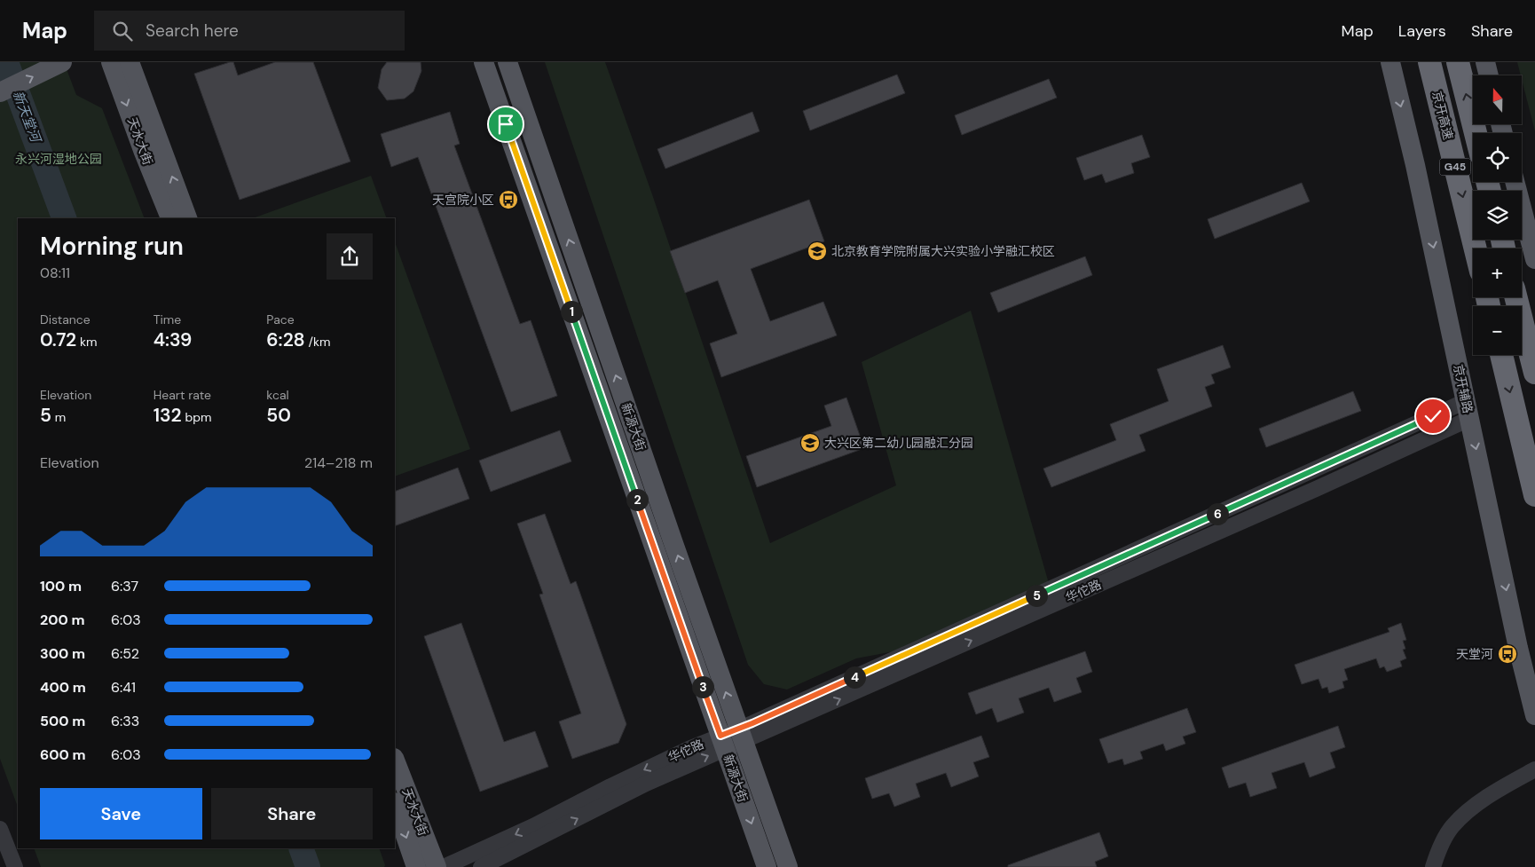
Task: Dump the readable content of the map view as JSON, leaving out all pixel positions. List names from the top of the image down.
{
  "streets": {
    "highway": ["京开高速", "G45"],
    "main road": ["天水大街", "京开辅路", "新源大街"],
    "street": ["华佗路"]
  },
  "crossings": [
    ["京开辅路", "华佗路"],
    ["新源大街", "华佗路"]
  ],
  "one_way": ["京开辅路"],
  "water": ["新天堂河"],
  "parks": ["永兴河湿地公园"],
  "places": {
    "bus stop": ["天宫院小区", "天堂河"],
    "school or university": ["北京教育学院附属大兴实验小学融汇校区", "大兴区第二幼儿园融汇分园"]
  },
  "north": "top",
  "page": {
    "header": "Map",
    "search": "Search here",
    "nav": ["Map", "Layers", "Share"],
    "map_buttons": ["+", "−"],
    "heading": ["Morning run", "08:11"],
    "stats": [
      ["Distance", "0.72 km"],
      ["Time", "4:39"],
      ["Pace", "6:28 /km"],
      ["Elevation", "5 m"],
      ["Heart rate", "132 bpm"],
      ["kcal", "50"]
    ],
    "pins": [
      "1",
      "2",
      "6",
      "5",
      "4",
      "3"
    ],
    "chart": ["Elevation", "214–218 m"],
    "list": [
      {
        "name": "100 m",
        "note": "6:37"
      },
      {
        "name": "200 m",
        "note": "6:03"
      },
      {
        "name": "300 m",
        "note": "6:52"
      },
      {
        "name": "400 m",
        "note": "6:41"
      },
      {
        "name": "500 m",
        "note": "6:33"
      },
      {
        "name": "600 m",
        "note": "6:03"
      }
    ],
    "buttons": ["Save", "Share"]
  }
}
